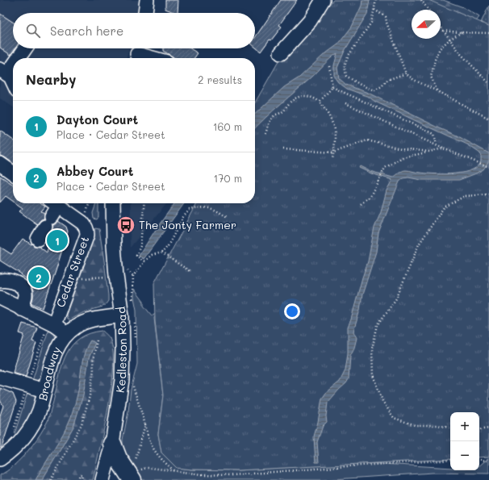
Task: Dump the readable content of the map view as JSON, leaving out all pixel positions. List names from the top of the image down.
{
  "streets": {
    "street": ["Cedar Street", "Kedleston Road", "Broadway"]
  },
  "crossings": [
    ["Kedleston Road", "Broadway"]
  ],
  "places": {
    "bus stop": ["The Jonty Farmer"]
  },
  "north": "left",
  "page": {
    "search": "Search here",
    "heading": ["Nearby", "2 results"],
    "list": [
      {
        "mark": "1",
        "name": "Dayton Court",
        "note": "Place · Cedar Street",
        "value": "160 m"
      },
      {
        "mark": "2",
        "name": "Abbey Court",
        "note": "Place · Cedar Street",
        "value": "170 m"
      }
    ],
    "pins": ["1", "2"],
    "map_buttons": ["+", "−"]
  }
}
